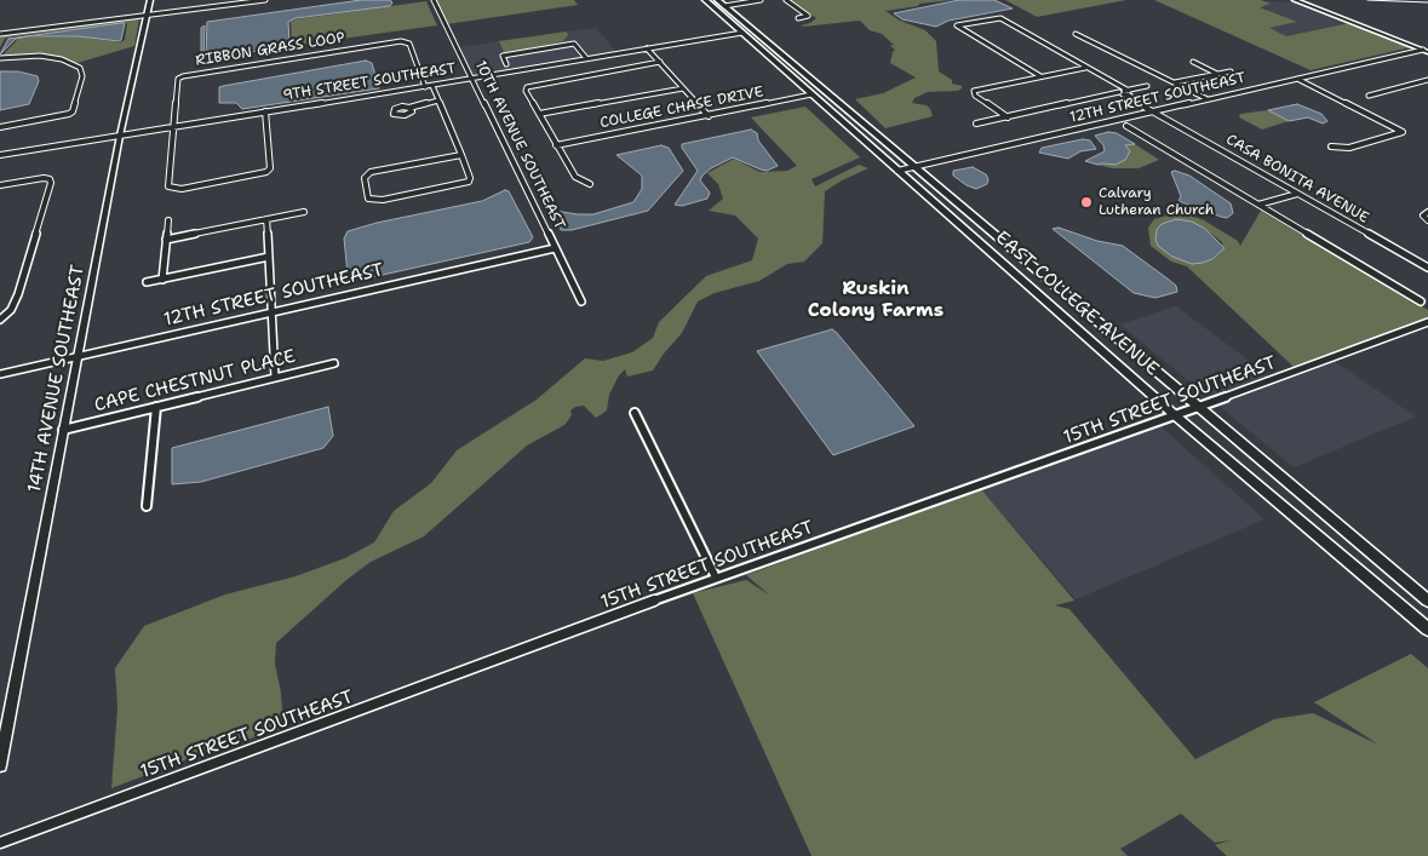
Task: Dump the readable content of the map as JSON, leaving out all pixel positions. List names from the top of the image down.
{
  "streets": {
    "main road": ["EAST COLLEGE AVENUE"],
    "street": [
      "RIBBON GRASS LOOP",
      "9TH STREET SOUTHEAST",
      "12TH STREET SOUTHEAST",
      "COLLEGE CHASE DRIVE",
      "10TH AVENUE SOUTHEAST",
      "CASA BONITA AVENUE",
      "14TH AVENUE SOUTHEAST",
      "CAPE CHESTNUT PLACE",
      "15TH STREET SOUTHEAST"
    ]
  },
  "crossings": [
    ["RIBBON GRASS LOOP", "9TH STREET SOUTHEAST"],
    ["9TH STREET SOUTHEAST", "10TH AVENUE SOUTHEAST"],
    ["9TH STREET SOUTHEAST", "EAST COLLEGE AVENUE"],
    ["9TH STREET SOUTHEAST", "14TH AVENUE SOUTHEAST"],
    ["12TH STREET SOUTHEAST", "10TH AVENUE SOUTHEAST"],
    ["12TH STREET SOUTHEAST", "CASA BONITA AVENUE"],
    ["12TH STREET SOUTHEAST", "EAST COLLEGE AVENUE"],
    ["12TH STREET SOUTHEAST", "14TH AVENUE SOUTHEAST"],
    ["COLLEGE CHASE DRIVE", "EAST COLLEGE AVENUE"],
    ["EAST COLLEGE AVENUE", "15TH STREET SOUTHEAST"],
    ["14TH AVENUE SOUTHEAST", "CAPE CHESTNUT PLACE"]
  ],
  "districts": ["Ruskin Colony Farms"],
  "places": ["Calvary Lutheran Church"]
}
